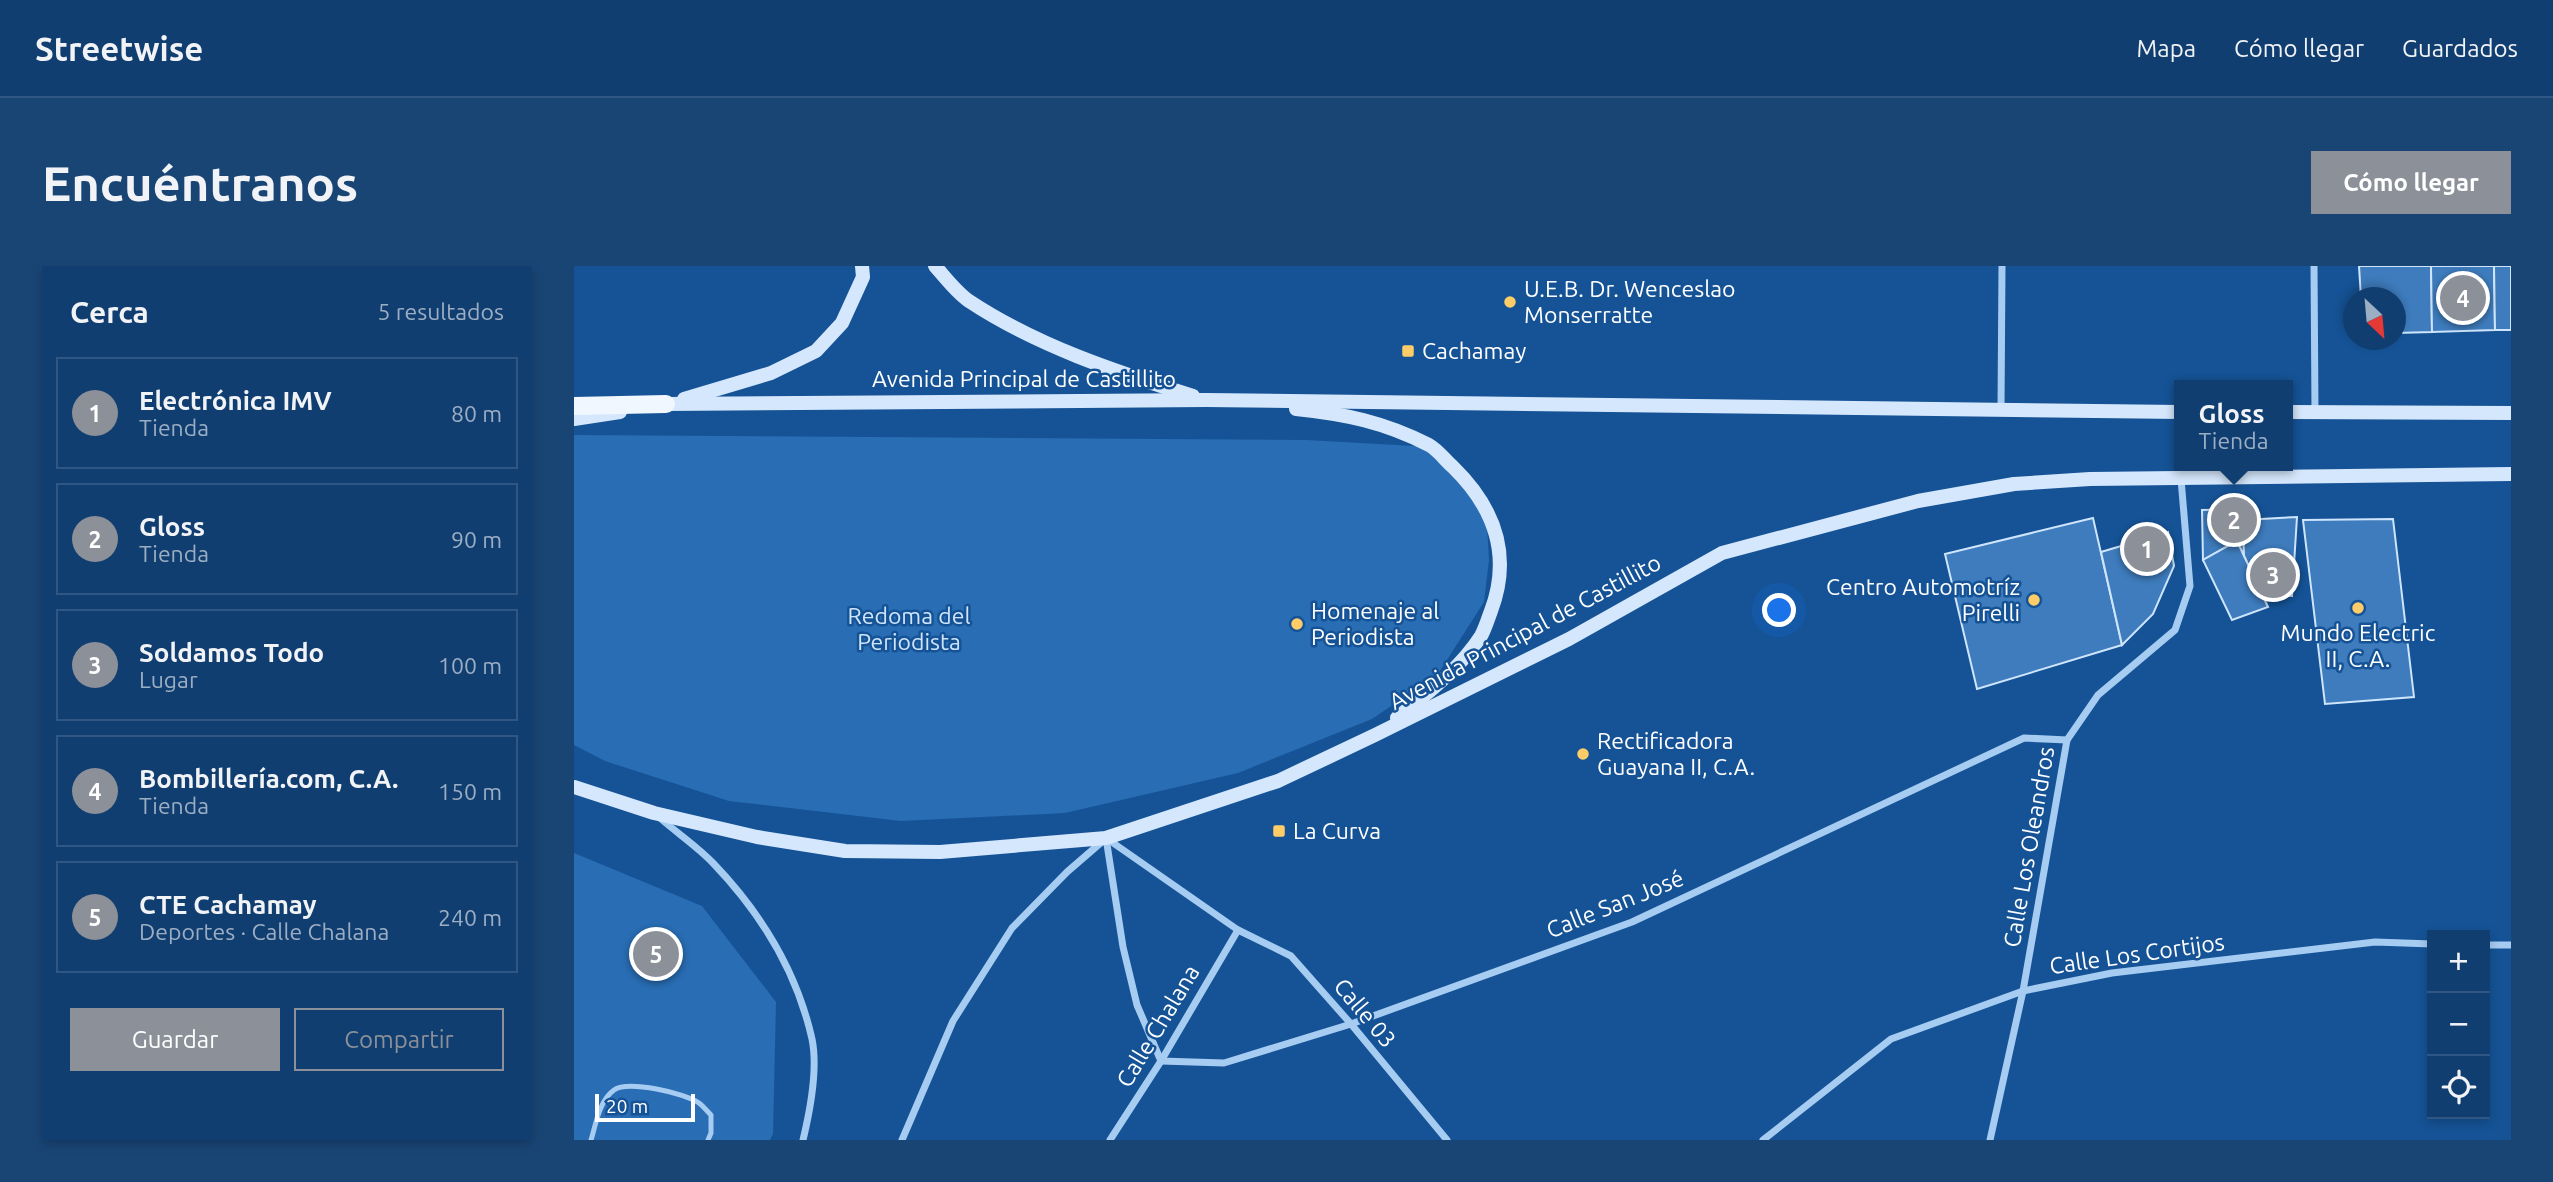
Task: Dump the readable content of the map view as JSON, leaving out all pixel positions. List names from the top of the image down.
{
  "streets": {
    "main road": ["Avenida Principal de Castillito"],
    "street": [
      "Calle Los Oleandros",
      "Calle San José",
      "Calle Los Cortijos",
      "Calle 03",
      "Calle Chalana"
    ]
  },
  "crossings": [
    ["Avenida Principal de Castillito", "Calle Los Oleandros"],
    ["Avenida Principal de Castillito", "Calle 03"],
    ["Calle Los Oleandros", "Calle San José"],
    ["Calle Los Oleandros", "Calle Los Cortijos"],
    ["Calle San José", "Calle 03"],
    ["Calle San José", "Calle Chalana"],
    ["Calle 03", "Calle Chalana"]
  ],
  "parks": ["Redoma del Periodista"],
  "places": {
    "other": [
      "U.E.B. Dr. Wenceslao Monserratte",
      "Centro Automotríz Pirelli",
      "Mundo Electric II, C.A.",
      "Homenaje al Periodista",
      "Rectificadora Guayana II, C.A."
    ],
    "transit": ["Cachamay", "La Curva"]
  },
  "scale_bar": "20 m",
  "north": "bottom right",
  "page": {
    "header": "Streetwise",
    "nav": ["Mapa", "Cómo llegar", "Guardados"],
    "buttons": [
      "Cómo llegar",
      ["Guardar", "Compartir"]
    ],
    "title": "Encuéntranos",
    "heading": ["Cerca", "5 resultados"],
    "pins": [
      "4",
      "2",
      "1",
      "3",
      "5"
    ],
    "list": [
      {
        "mark": "1",
        "name": "Electrónica IMV",
        "note": "Tienda",
        "value": "80 m"
      },
      {
        "mark": "2",
        "name": "Gloss",
        "note": "Tienda",
        "value": "90 m"
      },
      {
        "mark": "3",
        "name": "Soldamos Todo",
        "note": "Lugar",
        "value": "100 m"
      },
      {
        "mark": "4",
        "name": "Bombillería.com, C.A.",
        "note": "Tienda",
        "value": "150 m"
      },
      {
        "mark": "5",
        "name": "CTE Cachamay",
        "note": "Deportes · Calle Chalana",
        "value": "240 m"
      }
    ],
    "popup": ["Gloss", "Tienda"],
    "map_buttons": ["+", "−"],
    "scale": "20 m"
  }
}
